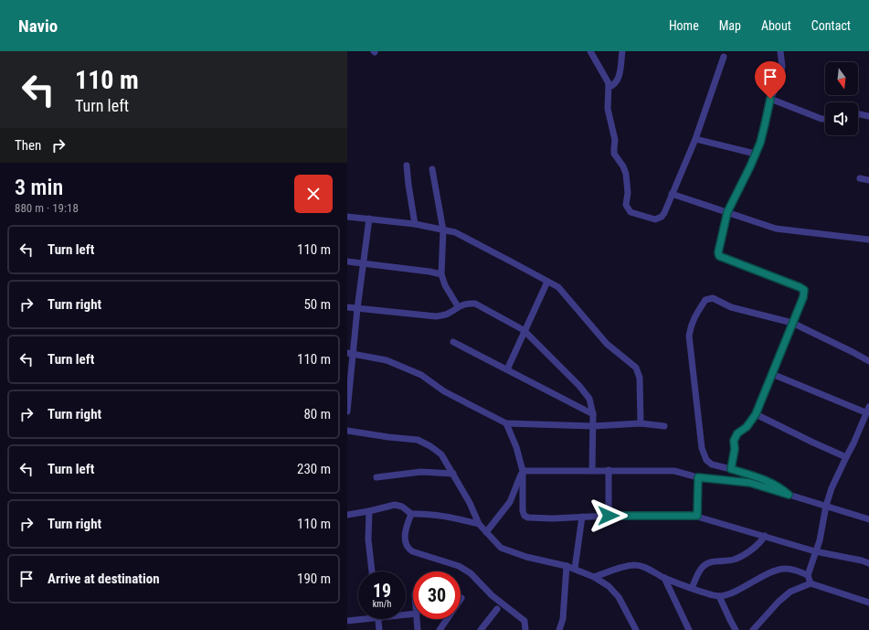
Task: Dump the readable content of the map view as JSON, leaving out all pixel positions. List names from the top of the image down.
{
  "north": "bottom",
  "page": {
    "header": "Navio",
    "nav": [
      "Home",
      "Map",
      "About",
      "Contact"
    ],
    "turn": ["110 m", "Turn left"],
    "then": "Then",
    "heading": ["3 min", "880 m · 19:18"],
    "list": [
      {
        "name": "Turn left",
        "value": "110 m"
      },
      {
        "name": "Turn right",
        "value": "50 m"
      },
      {
        "name": "Turn left",
        "value": "110 m"
      },
      {
        "name": "Turn right",
        "value": "80 m"
      },
      {
        "name": "Turn left",
        "value": "230 m"
      },
      {
        "name": "Turn right",
        "value": "110 m"
      },
      {
        "name": "Arrive at destination",
        "value": "190 m"
      }
    ],
    "speed": "19 km/h",
    "limit": "30"
  }
}
